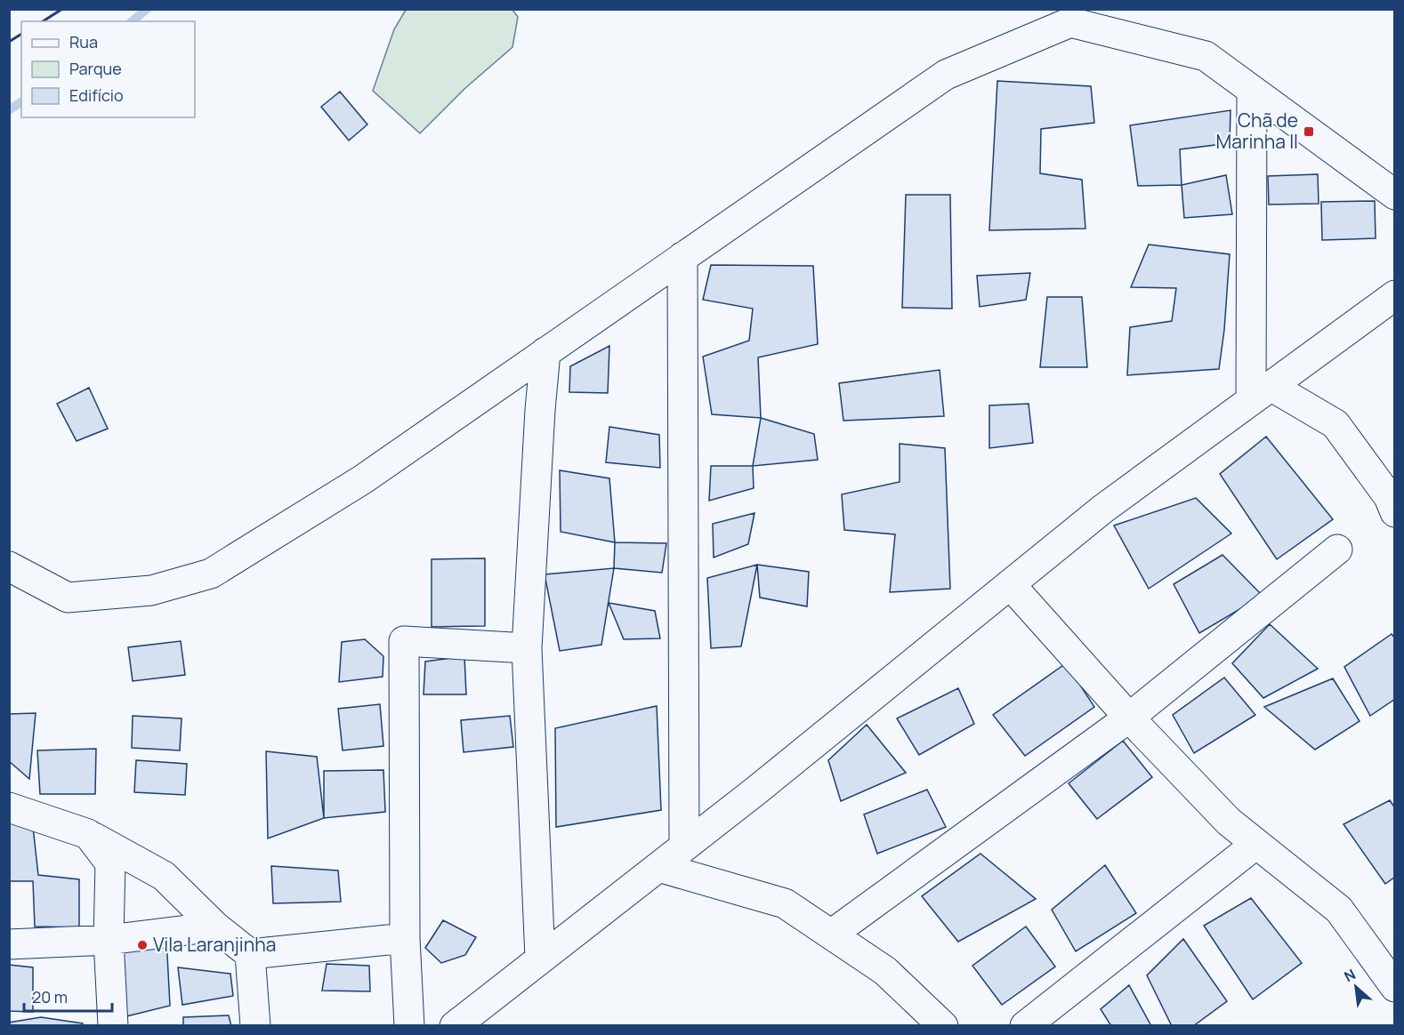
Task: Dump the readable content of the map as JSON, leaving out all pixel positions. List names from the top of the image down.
{
  "places": {
    "transit": ["Chã de Marinha II"],
    "other": ["Vila Laranjinha"]
  },
  "legend": ["Rua", "Parque", "Edifício"],
  "scale_bar": "20 m",
  "north": "top left"
}
